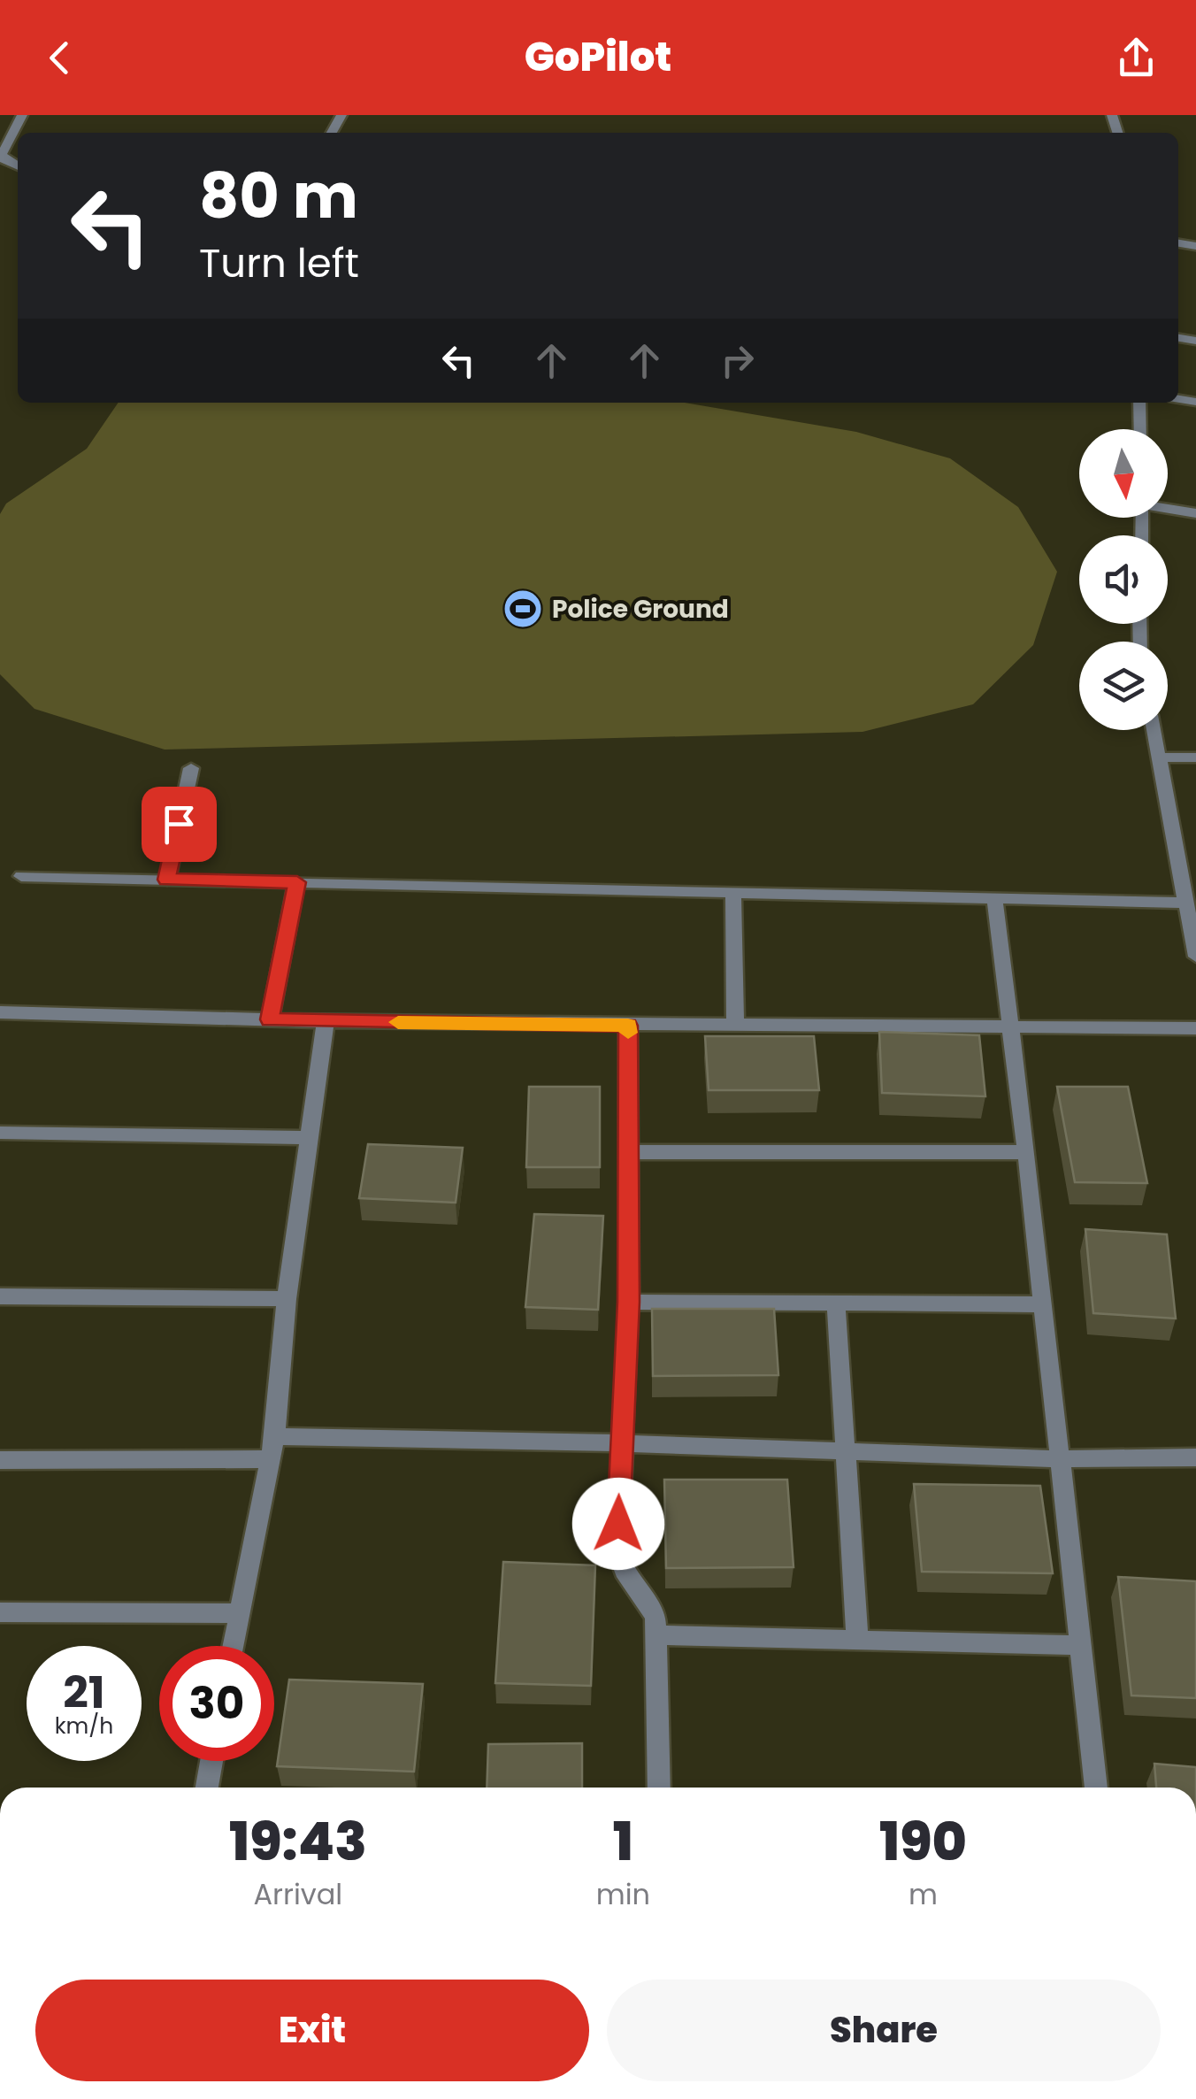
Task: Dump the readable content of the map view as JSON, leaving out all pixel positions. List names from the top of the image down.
{
  "places": {
    "sports": ["Police Ground"]
  },
  "north": "bottom",
  "page": {
    "header": "GoPilot",
    "turn": ["80 m", "Turn left"],
    "speed": "21 km/h",
    "limit": "30",
    "eta": [
      "19:43",
      "Arrival",
      "1",
      "min",
      "190",
      "m"
    ],
    "buttons": ["Exit", "Share"]
  }
}
